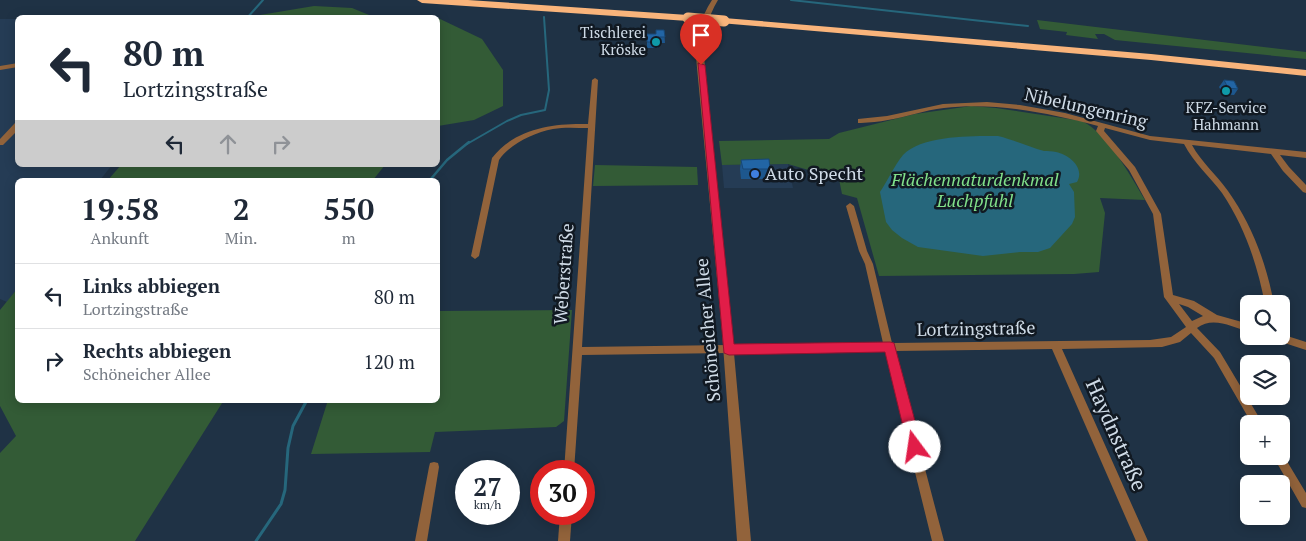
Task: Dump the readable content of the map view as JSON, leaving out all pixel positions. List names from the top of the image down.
{
  "streets": {
    "street": [
      "Nibelungenring",
      "Weberstraße",
      "Lortzingstraße",
      "Schöneicher Allee",
      "Haydnstraße"
    ]
  },
  "crossings": [
    ["Weberstraße", "Lortzingstraße"],
    ["Lortzingstraße", "Schöneicher Allee"],
    ["Lortzingstraße", "Haydnstraße"]
  ],
  "parks": ["Flächennaturdenkmal Luchpfuhl"],
  "places": ["Tischlerei Kröske", "KFZ-Service Hahmann", "Auto Specht"],
  "page": {
    "turn": ["80 m", "Lortzingstraße"],
    "eta": [
      "19:58",
      "Ankunft",
      "2",
      "Min.",
      "550",
      "m"
    ],
    "list": [
      {
        "name": "Links abbiegen",
        "note": "Lortzingstraße",
        "value": "80 m"
      },
      {
        "name": "Rechts abbiegen",
        "note": "Schöneicher Allee",
        "value": "120 m"
      }
    ],
    "map_buttons": ["+", "−"],
    "speed": "27 km/h",
    "limit": "30"
  }
}
